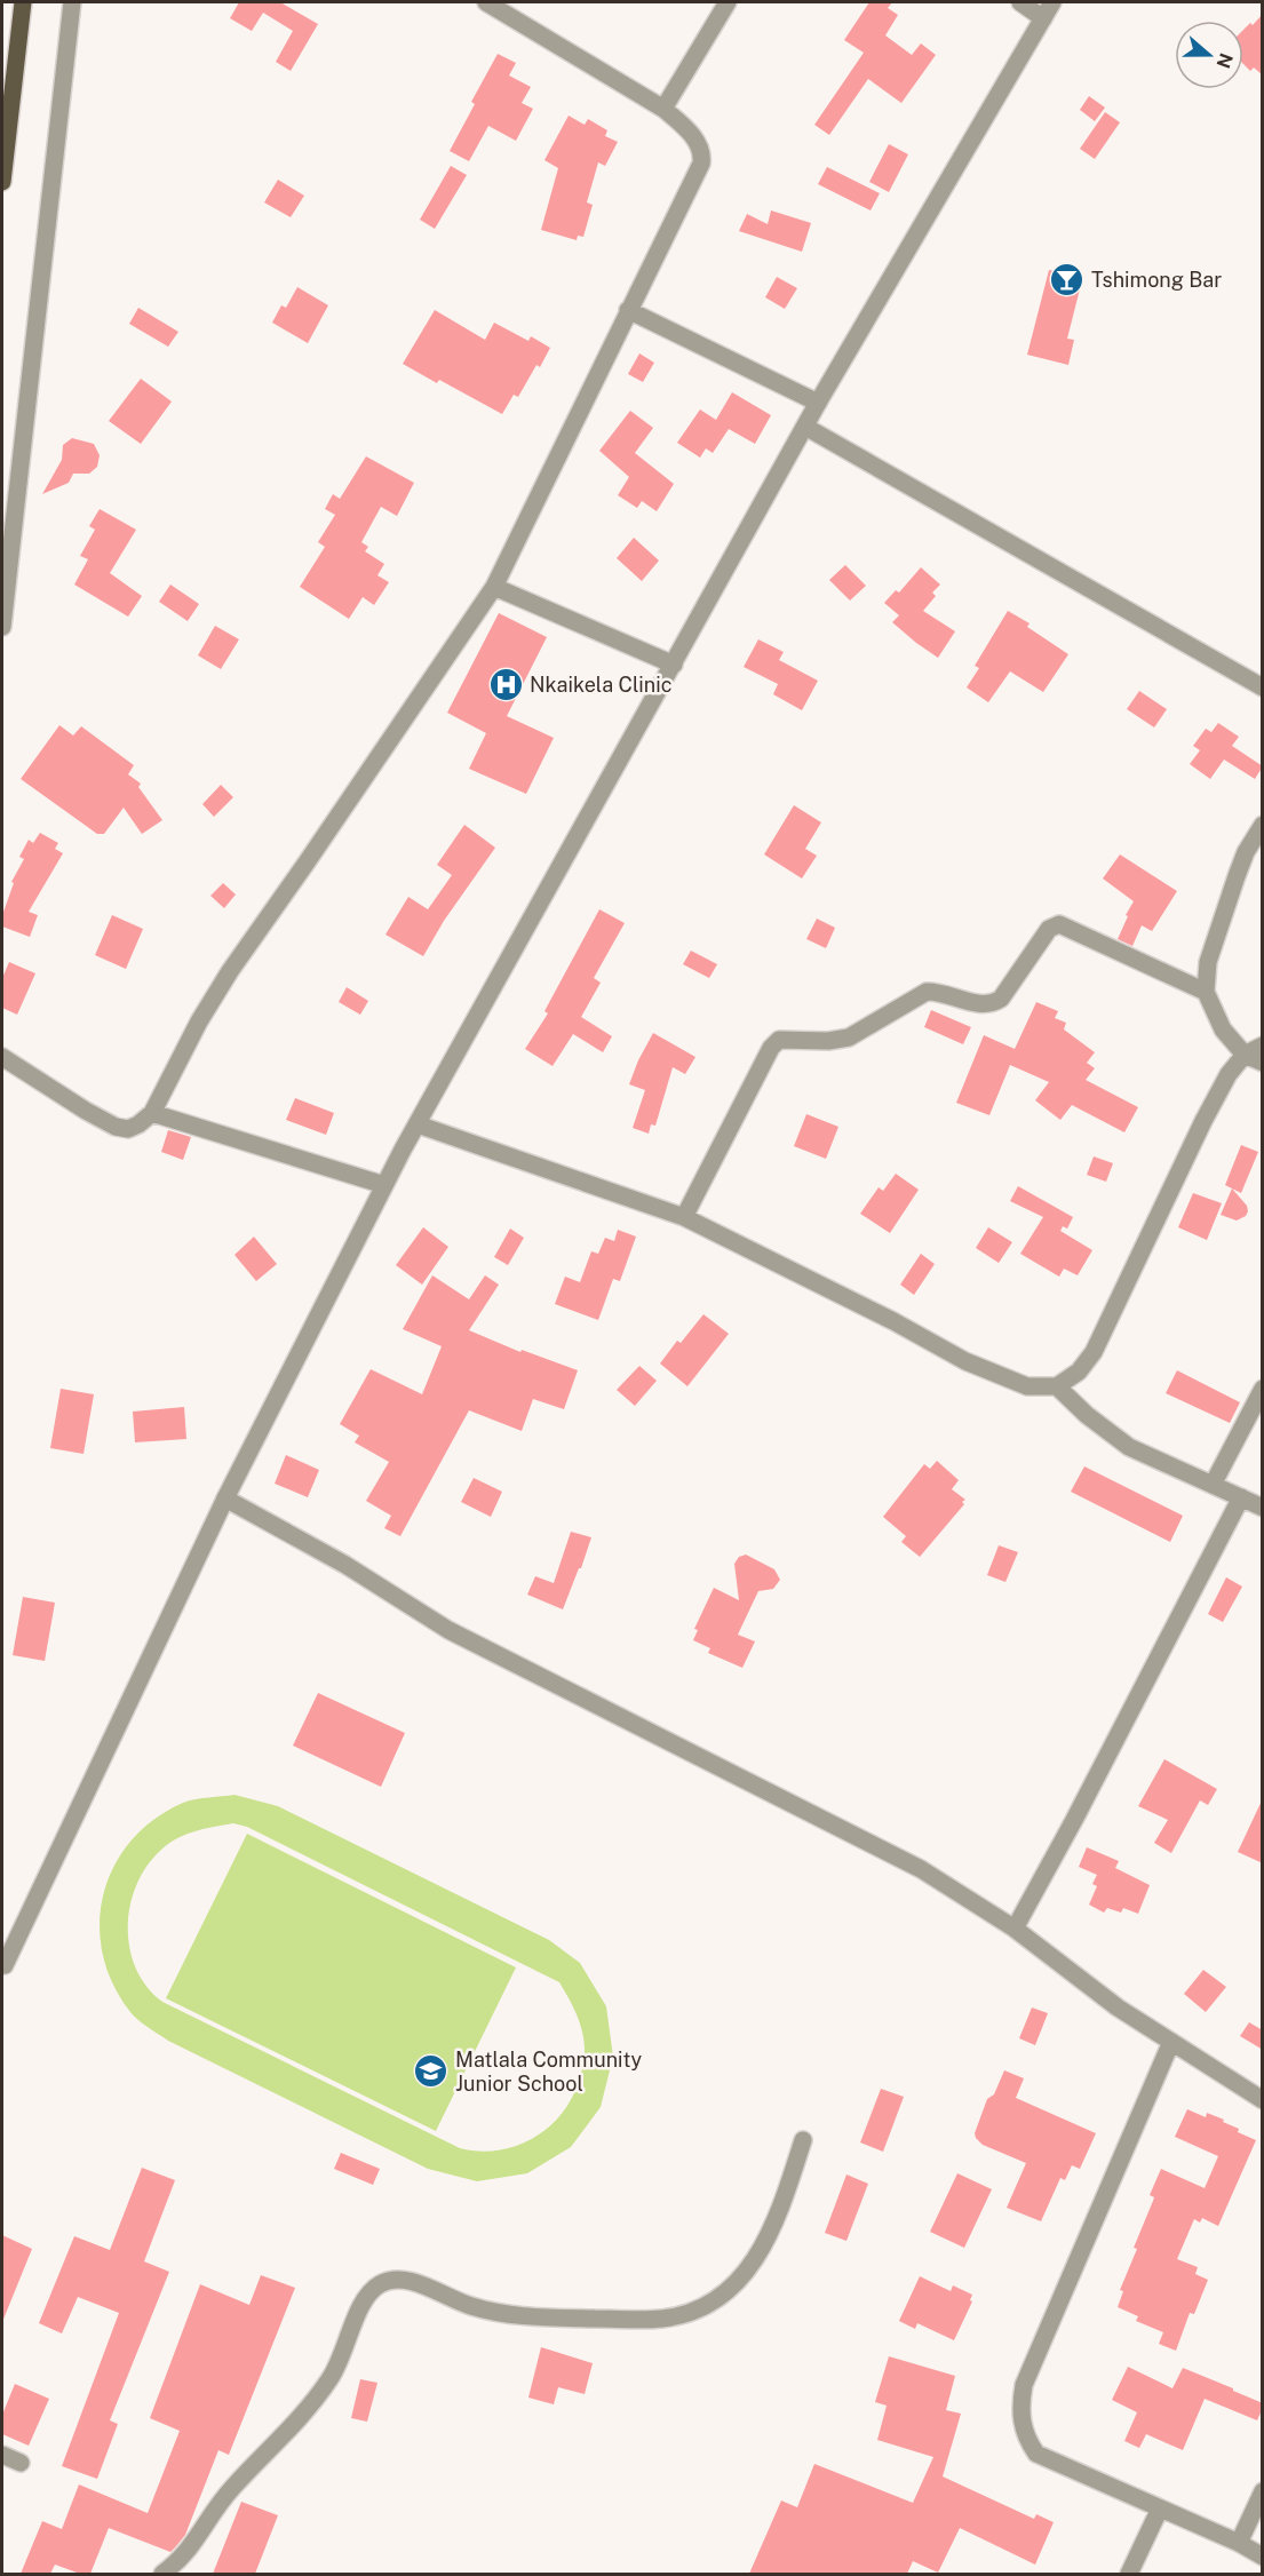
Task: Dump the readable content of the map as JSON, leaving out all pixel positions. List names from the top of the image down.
{
  "places": {
    "bar": ["Tshimong Bar"],
    "hospital": ["Nkaikela Clinic"],
    "school or university": ["Matlala Community Junior School"]
  },
  "north": "right"
}
